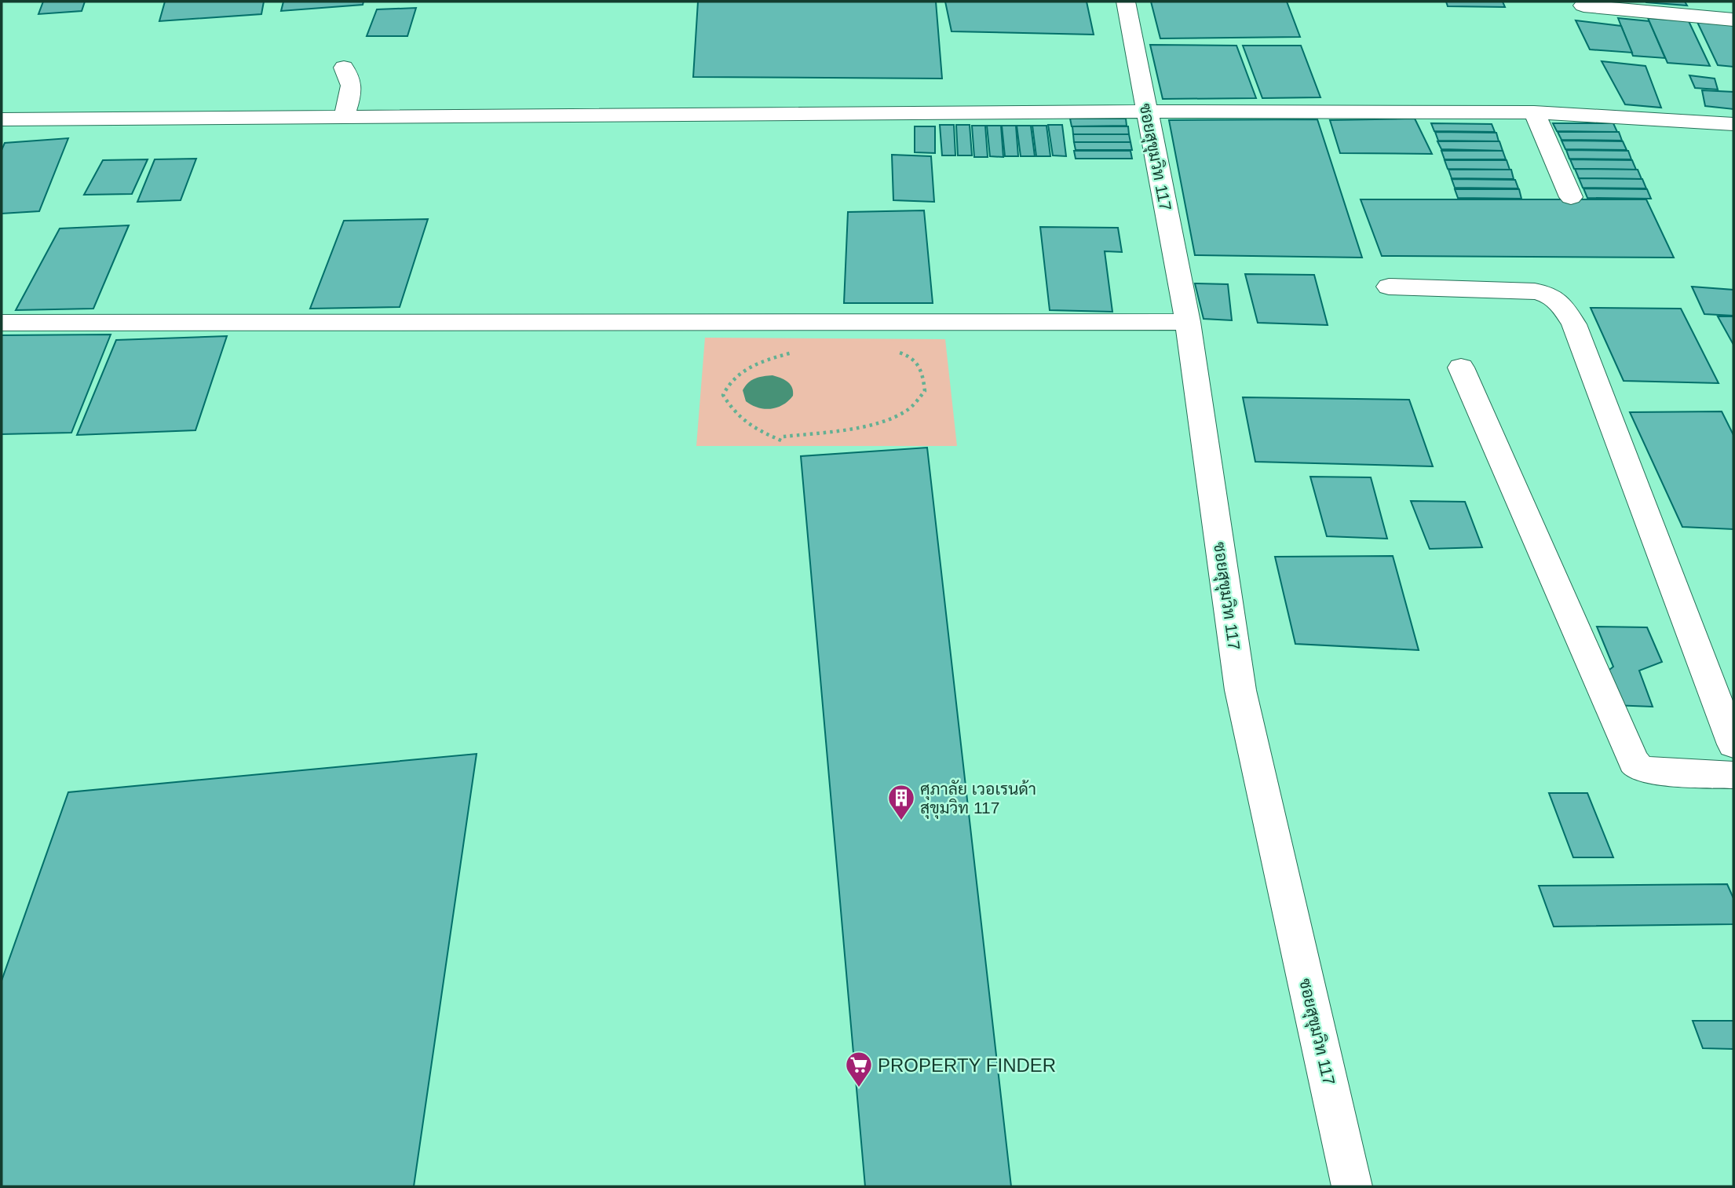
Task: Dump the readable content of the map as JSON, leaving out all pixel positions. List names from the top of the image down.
{
  "streets": {
    "street": ["ซอยสุขุมวิท 117"]
  },
  "places": {
    "building": ["ศุภาลัย เวอเรนด้า สุขุมวิท 117"],
    "supermarket": ["PROPERTY FINDER"]
  }
}
